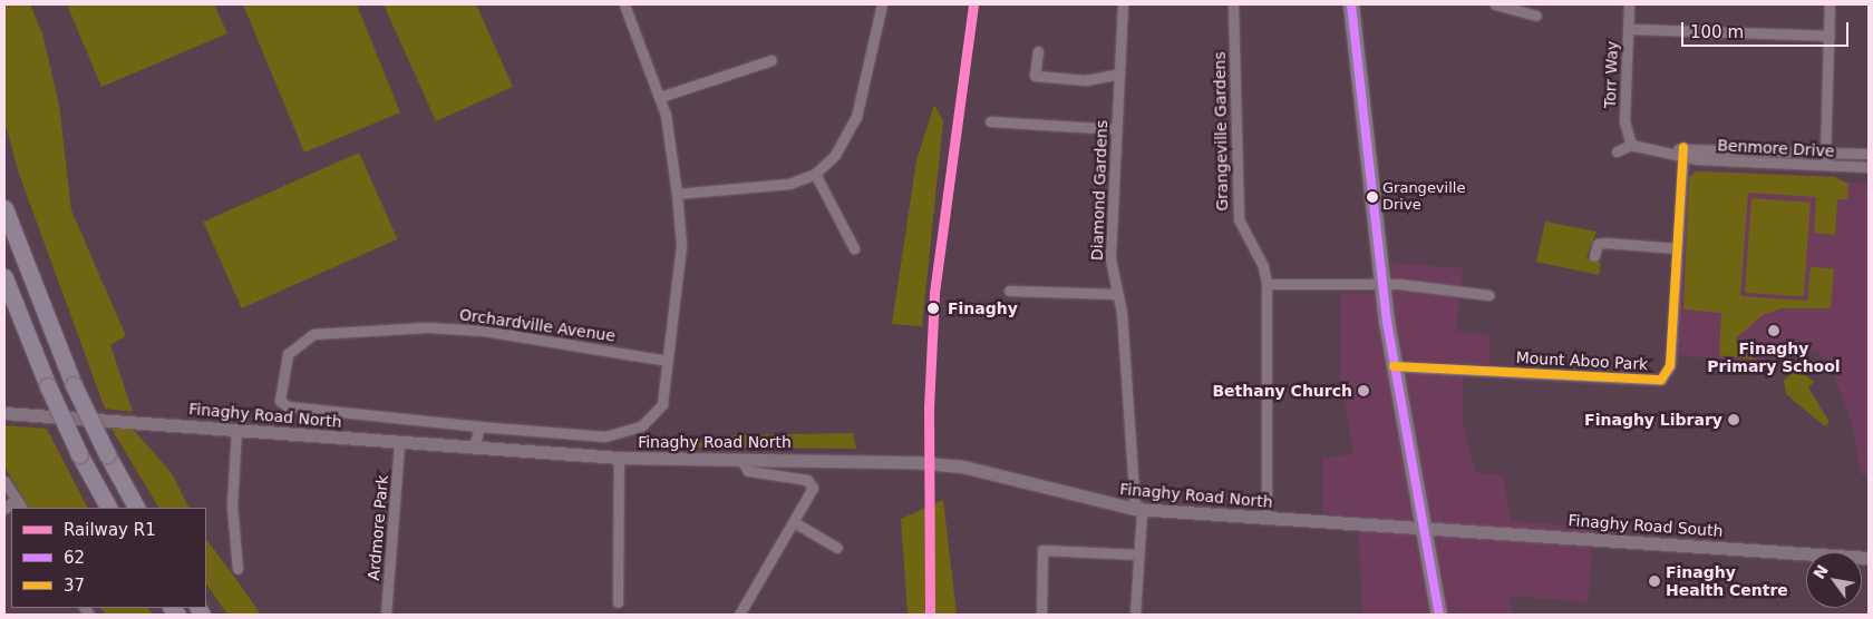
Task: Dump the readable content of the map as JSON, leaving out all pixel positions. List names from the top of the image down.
{
  "streets": {
    "street": [
      "Torr Way",
      "Grangeville Gardens",
      "Benmore Drive",
      "Diamond Gardens",
      "Orchardville Avenue",
      "Mount Aboo Park",
      "Finaghy Road North",
      "Finaghy Road South",
      "Ardmore Park"
    ]
  },
  "crossings": [
    ["Grangeville Gardens", "Finaghy Road North"],
    ["Diamond Gardens", "Finaghy Road North"],
    ["Finaghy Road North", "Finaghy Road South"],
    ["Finaghy Road North", "Ardmore Park"]
  ],
  "places": [
    "Grangeville Drive",
    "Finaghy",
    "Finaghy Primary School",
    "Bethany Church",
    "Finaghy Library",
    "Finaghy Health Centre"
  ],
  "lines": ["rail line R1", "transit line 62", "transit line 37"],
  "legend": ["Railway R1", "62", "37"],
  "scale_bar": "100 m",
  "north": "top left"
}
